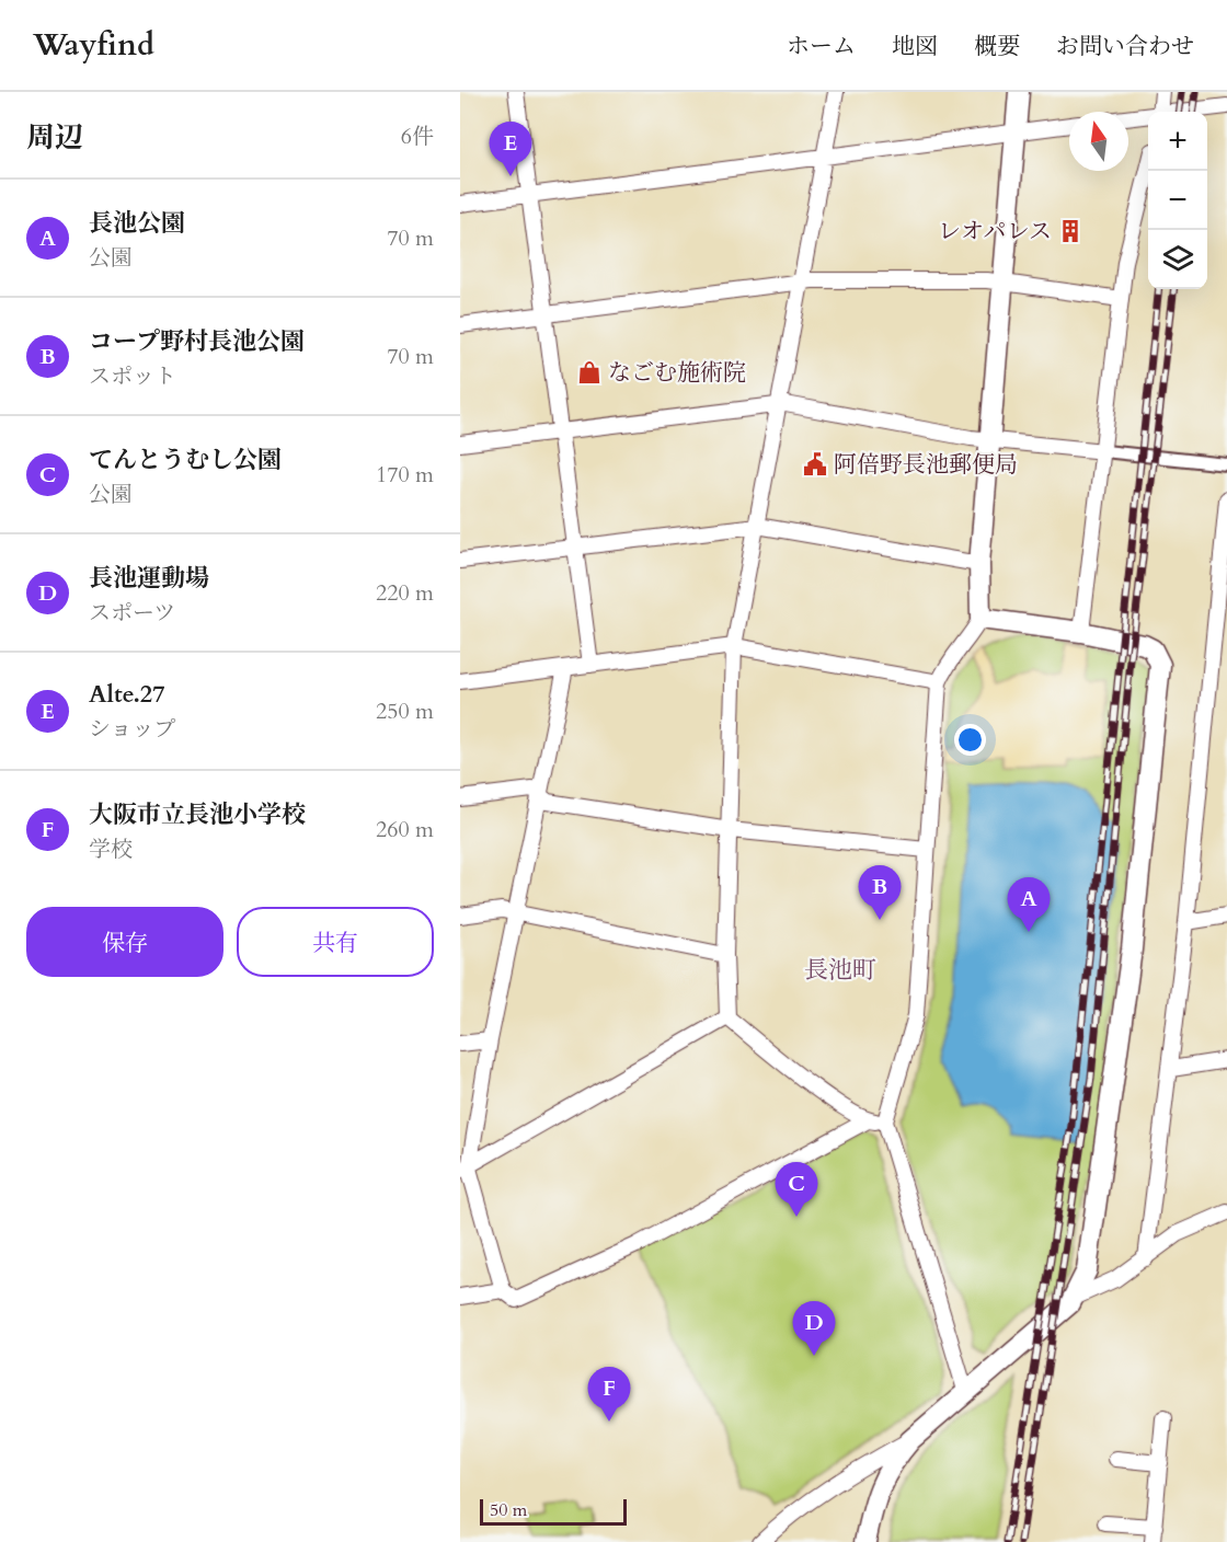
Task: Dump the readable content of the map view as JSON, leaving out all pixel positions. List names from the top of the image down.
{
  "districts": ["長池町"],
  "places": {
    "building": ["レオパレス"],
    "shop": ["なごむ施術院"],
    "public building": ["阿倍野長池郵便局"]
  },
  "scale_bar": "50 m",
  "north": "top",
  "page": {
    "header": "Wayfind",
    "nav": [
      "ホーム",
      "地図",
      "概要",
      "お問い合わせ"
    ],
    "heading": ["周辺", "6件"],
    "map_buttons": ["+", "−"],
    "pins": [
      "E",
      "B",
      "A",
      "C",
      "D",
      "F"
    ],
    "list": [
      {
        "mark": "A",
        "name": "長池公園",
        "note": "公園",
        "value": "70 m"
      },
      {
        "mark": "B",
        "name": "コープ野村長池公園",
        "note": "スポット",
        "value": "70 m"
      },
      {
        "mark": "C",
        "name": "てんとうむし公園",
        "note": "公園",
        "value": "170 m"
      },
      {
        "mark": "D",
        "name": "長池運動場",
        "note": "スポーツ",
        "value": "220 m"
      },
      {
        "mark": "E",
        "name": "Alte.27",
        "note": "ショップ",
        "value": "250 m"
      },
      {
        "mark": "F",
        "name": "大阪市立長池小学校",
        "note": "学校",
        "value": "260 m"
      }
    ],
    "buttons": ["保存", "共有"],
    "scale": "50 m"
  }
}
